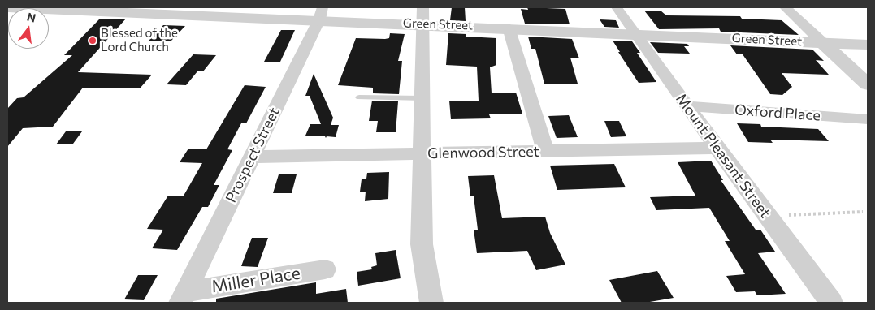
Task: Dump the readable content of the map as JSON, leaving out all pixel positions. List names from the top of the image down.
{
  "streets": {
    "street": [
      "Green Street",
      "Oxford Place",
      "Glenwood Street",
      "Prospect Street",
      "Mount Pleasant Street",
      "Miller Place"
    ]
  },
  "crossings": [
    ["Green Street", "Prospect Street"],
    ["Green Street", "Mount Pleasant Street"],
    ["Oxford Place", "Mount Pleasant Street"],
    ["Glenwood Street", "Prospect Street"],
    ["Glenwood Street", "Mount Pleasant Street"],
    ["Prospect Street", "Miller Place"]
  ],
  "places": ["Blessed of the Lord Church"],
  "north": "top"
}
